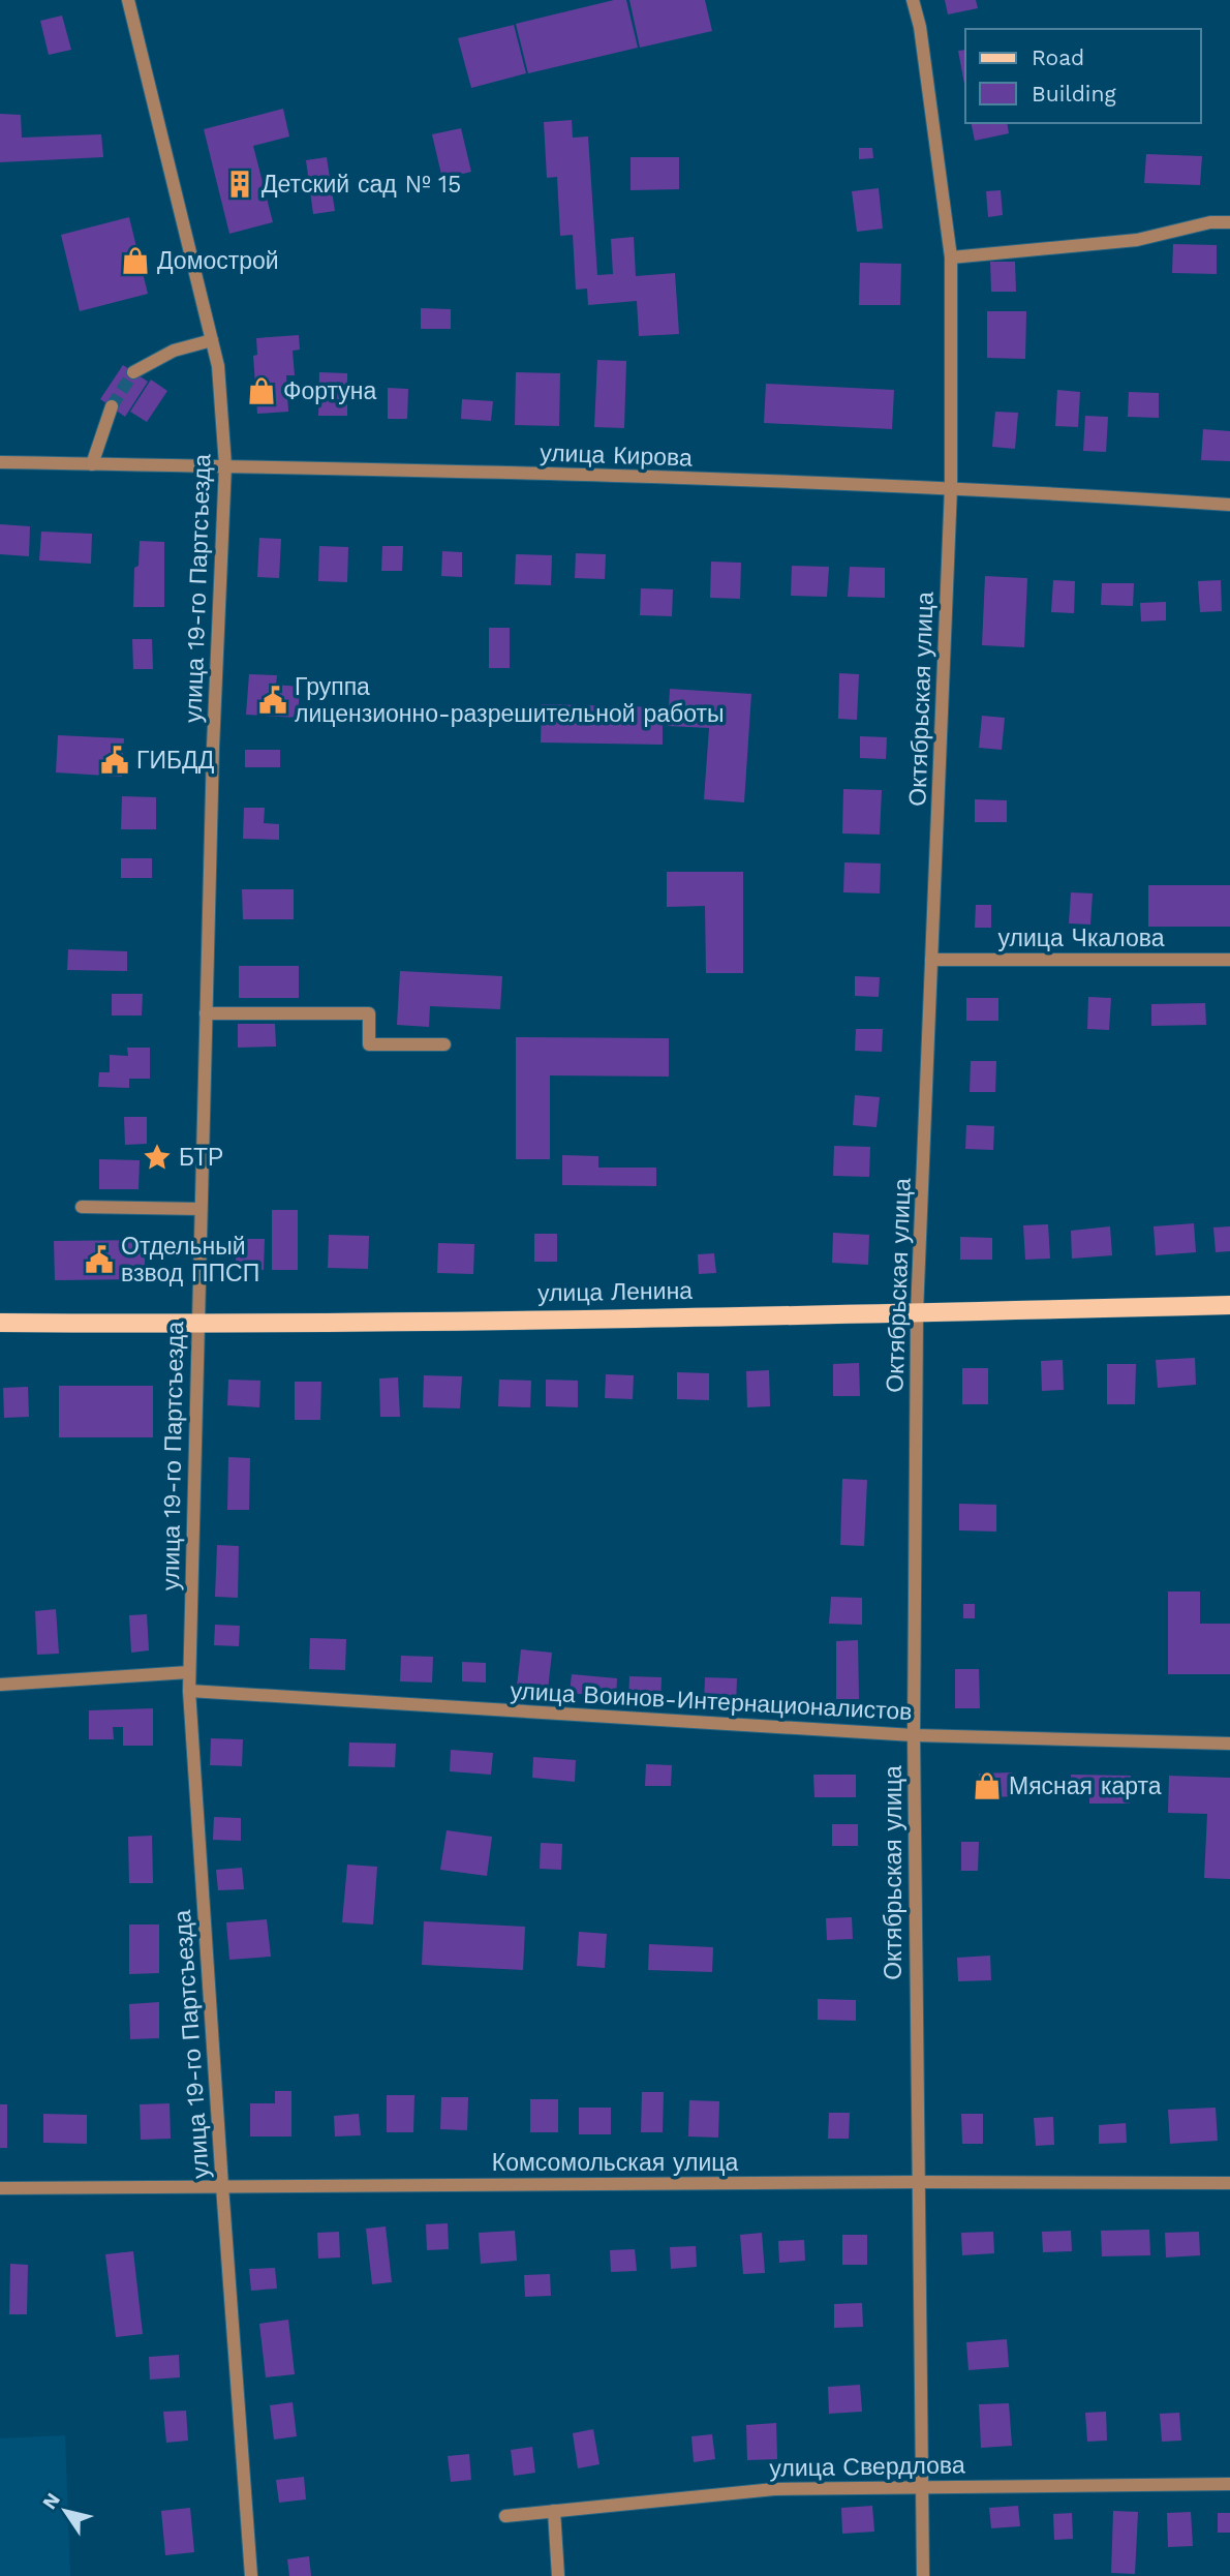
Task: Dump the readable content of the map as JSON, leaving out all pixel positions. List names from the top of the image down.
{
  "streets": {
    "main road": ["улица Ленина"],
    "street": [
      "улица Кирова",
      "улица 19-го Партсъезда",
      "Октябрьская улица",
      "улица Чкалова",
      "улица Воинов-Интернационалистов",
      "Комсомольская улица",
      "улица Свердлова"
    ]
  },
  "crossings": [
    ["улица Кирова", "улица 19-го Партсъезда"],
    ["улица Кирова", "Октябрьская улица"],
    ["улица 19-го Партсъезда", "улица Ленина"],
    ["улица 19-го Партсъезда", "улица Воинов-Интернационалистов"],
    ["улица 19-го Партсъезда", "Комсомольская улица"],
    ["Октябрьская улица", "улица Чкалова"],
    ["Октябрьская улица", "улица Ленина"],
    ["Октябрьская улица", "улица Воинов-Интернационалистов"],
    ["Октябрьская улица", "Комсомольская улица"],
    ["Октябрьская улица", "улица Свердлова"]
  ],
  "places": {
    "building": ["Детский сад № 15"],
    "shop": ["Домострой", "Фортуна", "Мясная карта"],
    "public building": ["Группа лицензионно-разрешительной работы", "ГИБДД", "Отдельный взвод ППСП"],
    "place": ["БТР"]
  },
  "legend": ["Road", "Building"],
  "north": "top left"
}
